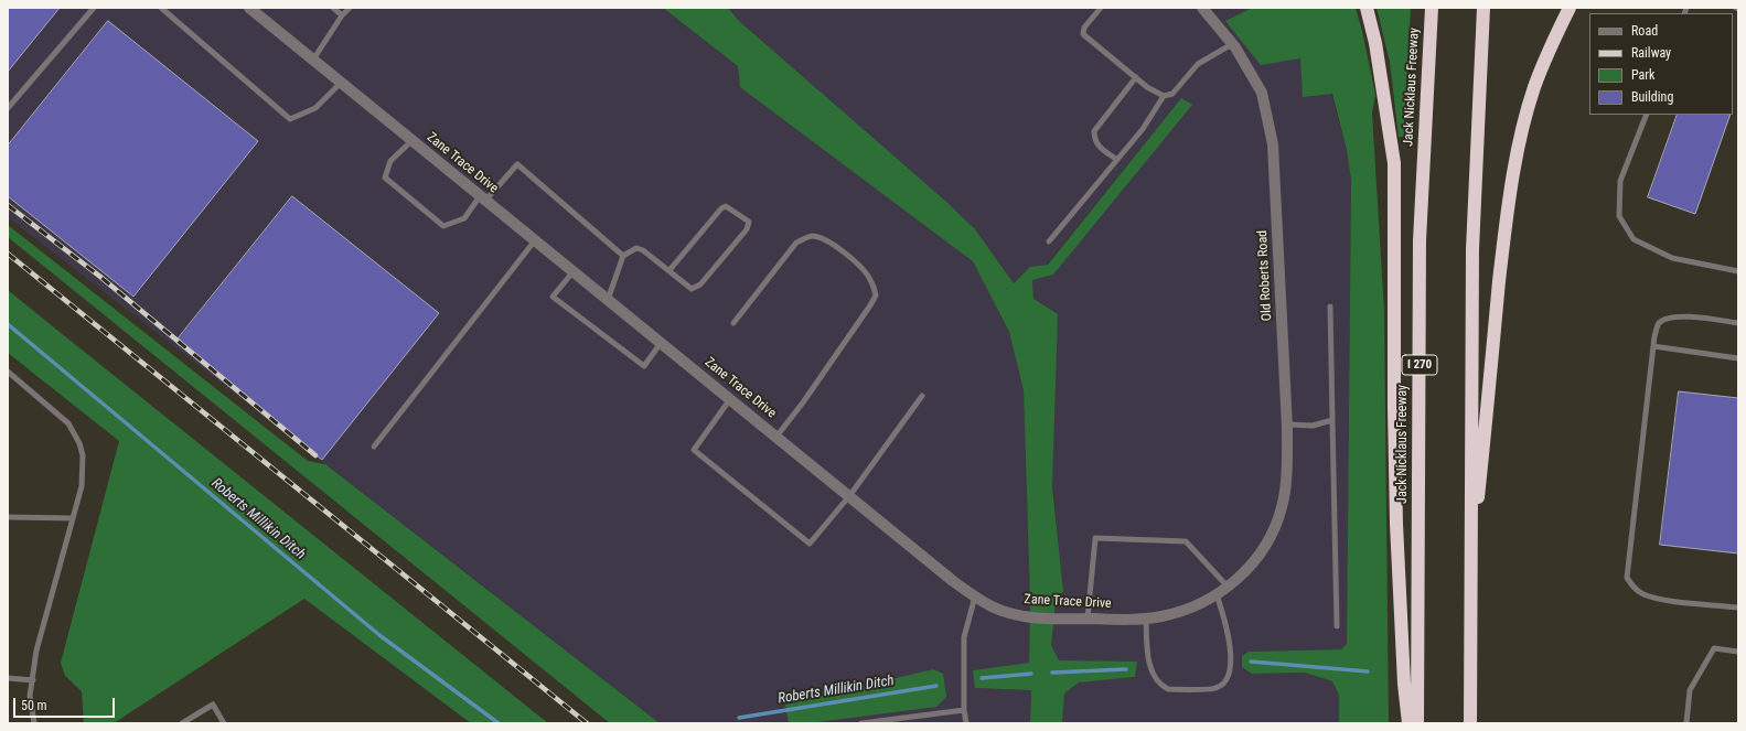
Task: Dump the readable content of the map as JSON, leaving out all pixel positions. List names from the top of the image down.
{
  "streets": {
    "highway": ["Jack Nicklaus Freeway", "I 270"],
    "street": ["Zane Trace Drive", "Old Roberts Road"]
  },
  "crossings": [
    ["Zane Trace Drive", "Old Roberts Road"]
  ],
  "water": ["Roberts Millikin Ditch"],
  "legend": [
    "Road",
    "Railway",
    "Park",
    "Building"
  ],
  "scale_bar": "50 m"
}
